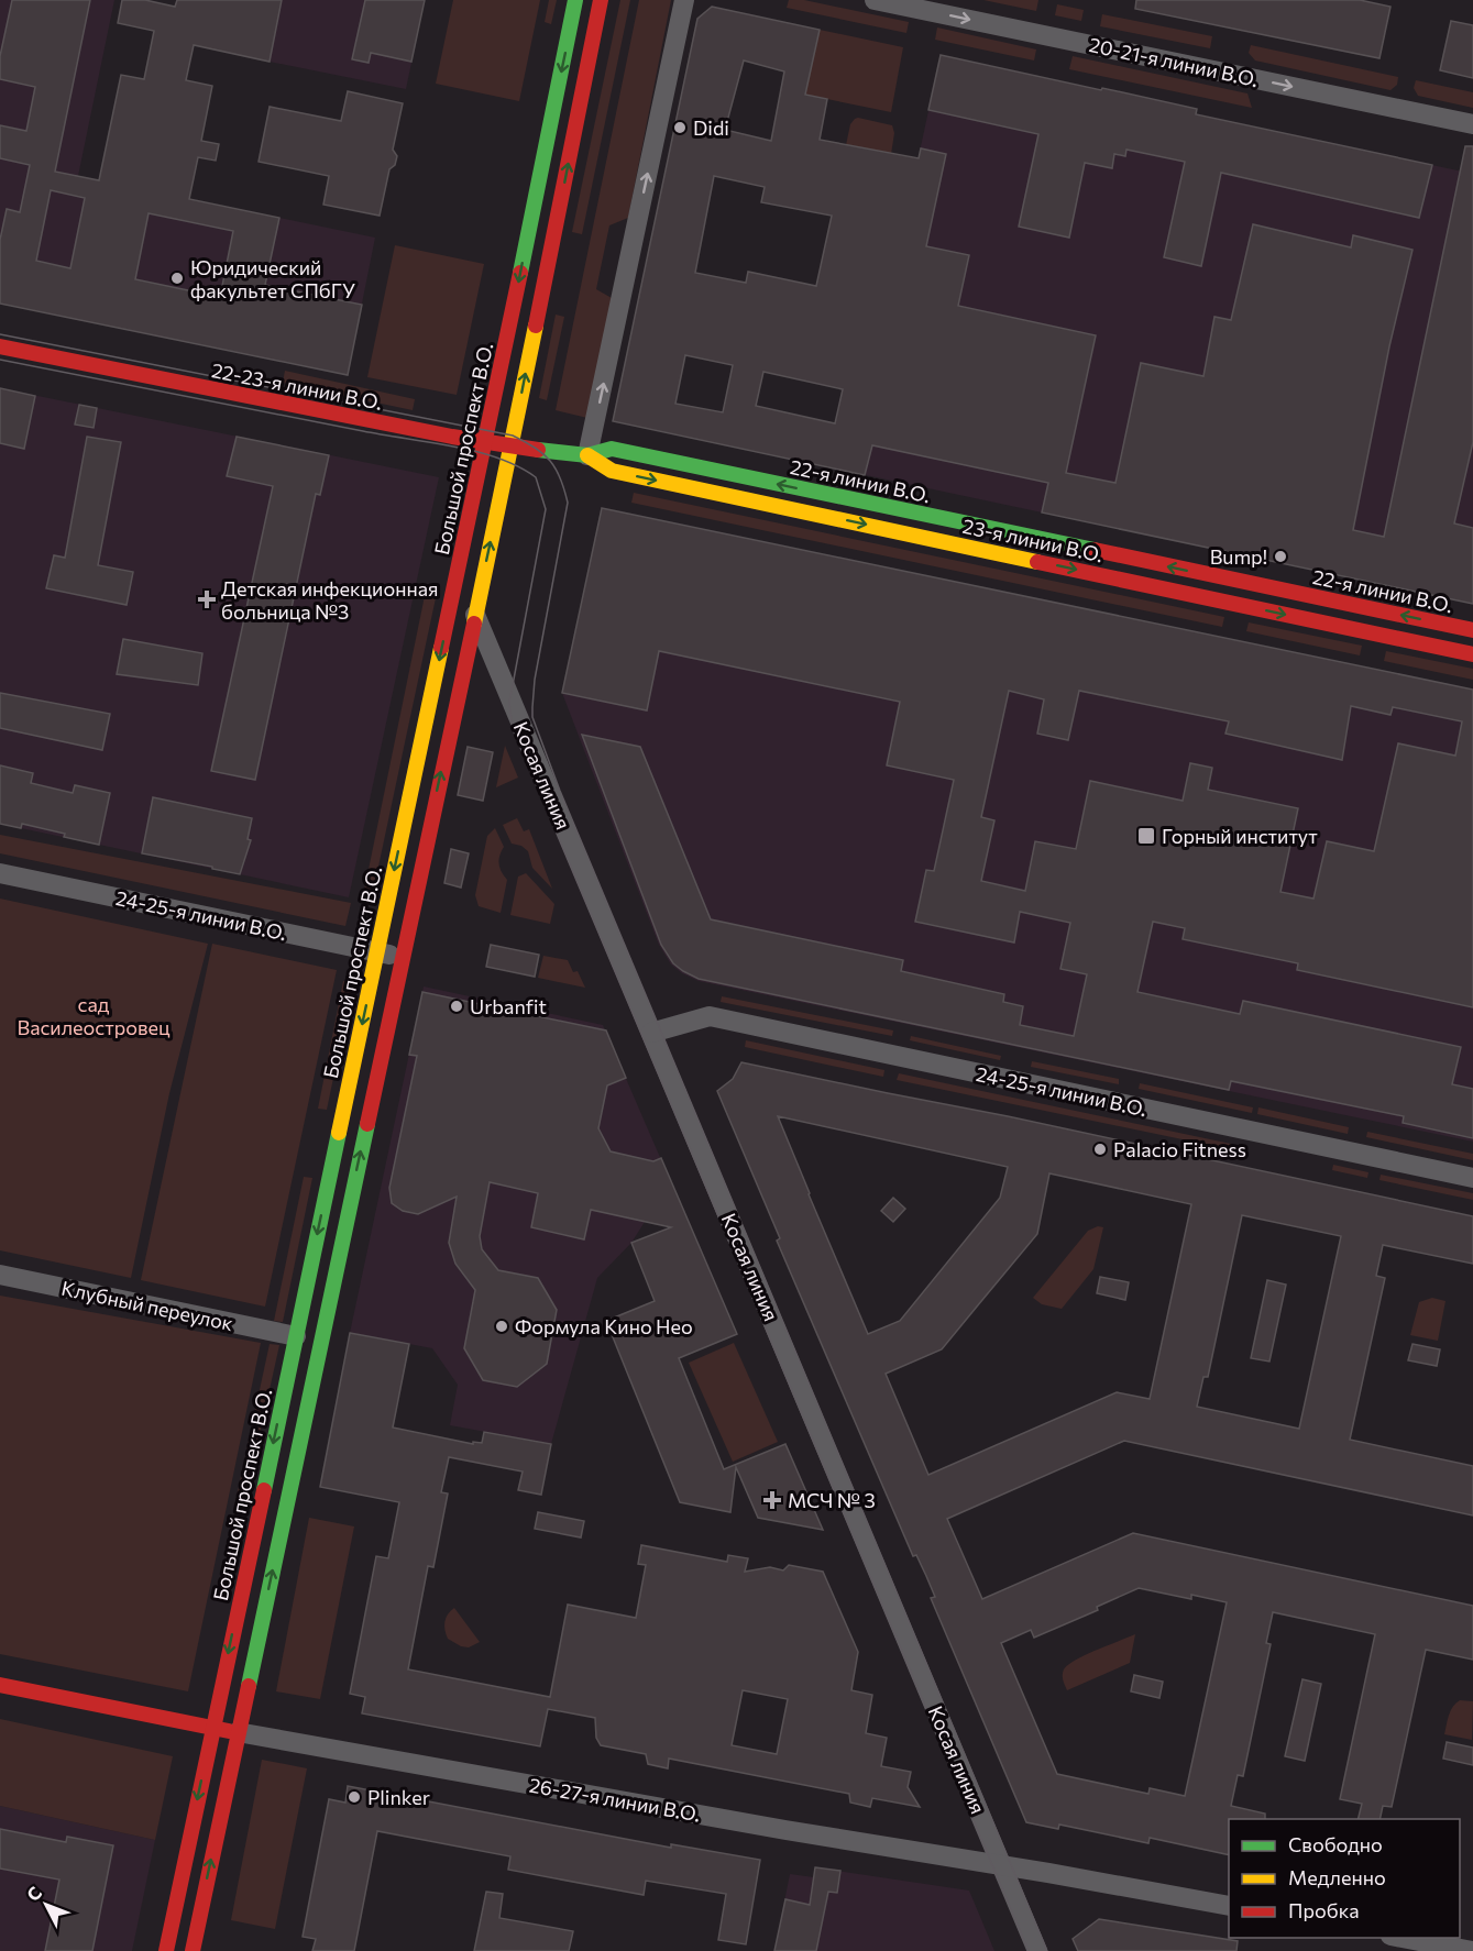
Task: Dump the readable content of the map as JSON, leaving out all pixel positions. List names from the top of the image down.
{
  "streets": {
    "main road": [
      "22-23-я линии В.О.",
      "Большой проспект В.О.",
      "22-я линии В.О.",
      "23-я линии В.О.",
      "26-27-я линии В.О."
    ],
    "street": [
      "20-21-я линии В.О.",
      "Косая линия",
      "24-25-я линии В.О.",
      "Клубный переулок"
    ]
  },
  "crossings": [
    ["22-23-я линии В.О.", "Большой проспект В.О."],
    ["22-23-я линии В.О.", "22-я линии В.О."],
    ["22-23-я линии В.О.", "23-я линии В.О."],
    ["Большой проспект В.О.", "Косая линия"],
    ["Большой проспект В.О.", "24-25-я линии В.О."],
    ["Большой проспект В.О.", "Клубный переулок"],
    ["Большой проспект В.О.", "26-27-я линии В.О."],
    ["22-я линии В.О.", "23-я линии В.О."],
    ["Косая линия", "24-25-я линии В.О."],
    ["Косая линия", "26-27-я линии В.О."]
  ],
  "one_way": ["20-21-я линии В.О.", "22-я линии В.О.", "23-я линии В.О."],
  "parks": ["сад Василеостровец"],
  "places": {
    "other": [
      "Didi",
      "Юридический факультет СПбГУ",
      "Bump!",
      "Urbanfit",
      "Palacio Fitness",
      "Формула Кино Нео",
      "Plinker"
    ],
    "health": ["Детская инфекционная больница №3", "МСЧ № 3"],
    "transit": ["Горный институт"]
  },
  "legend": ["Свободно", "Медленно", "Пробка"],
  "north": "top left"
}
